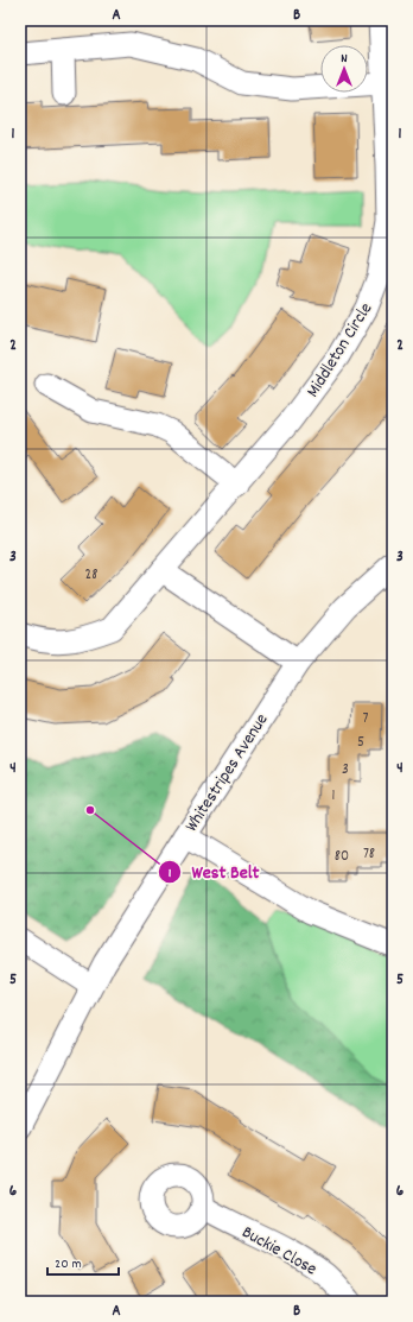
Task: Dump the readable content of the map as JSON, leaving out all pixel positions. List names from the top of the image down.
{
  "streets": {
    "street": ["Middleton Circle", "Whitestripes Avenue", "Buckie Close"]
  },
  "places": ["West Belt"],
  "house_numbers": [
    "28",
    "7",
    "5",
    "3",
    "1",
    "78",
    "80"
  ],
  "scale_bar": "20 m",
  "north": "top",
  "grid": {
    "columns": ["A", "B"],
    "rows": [
      "1",
      "2",
      "3",
      "4",
      "5",
      "6"
    ]
  }
}
